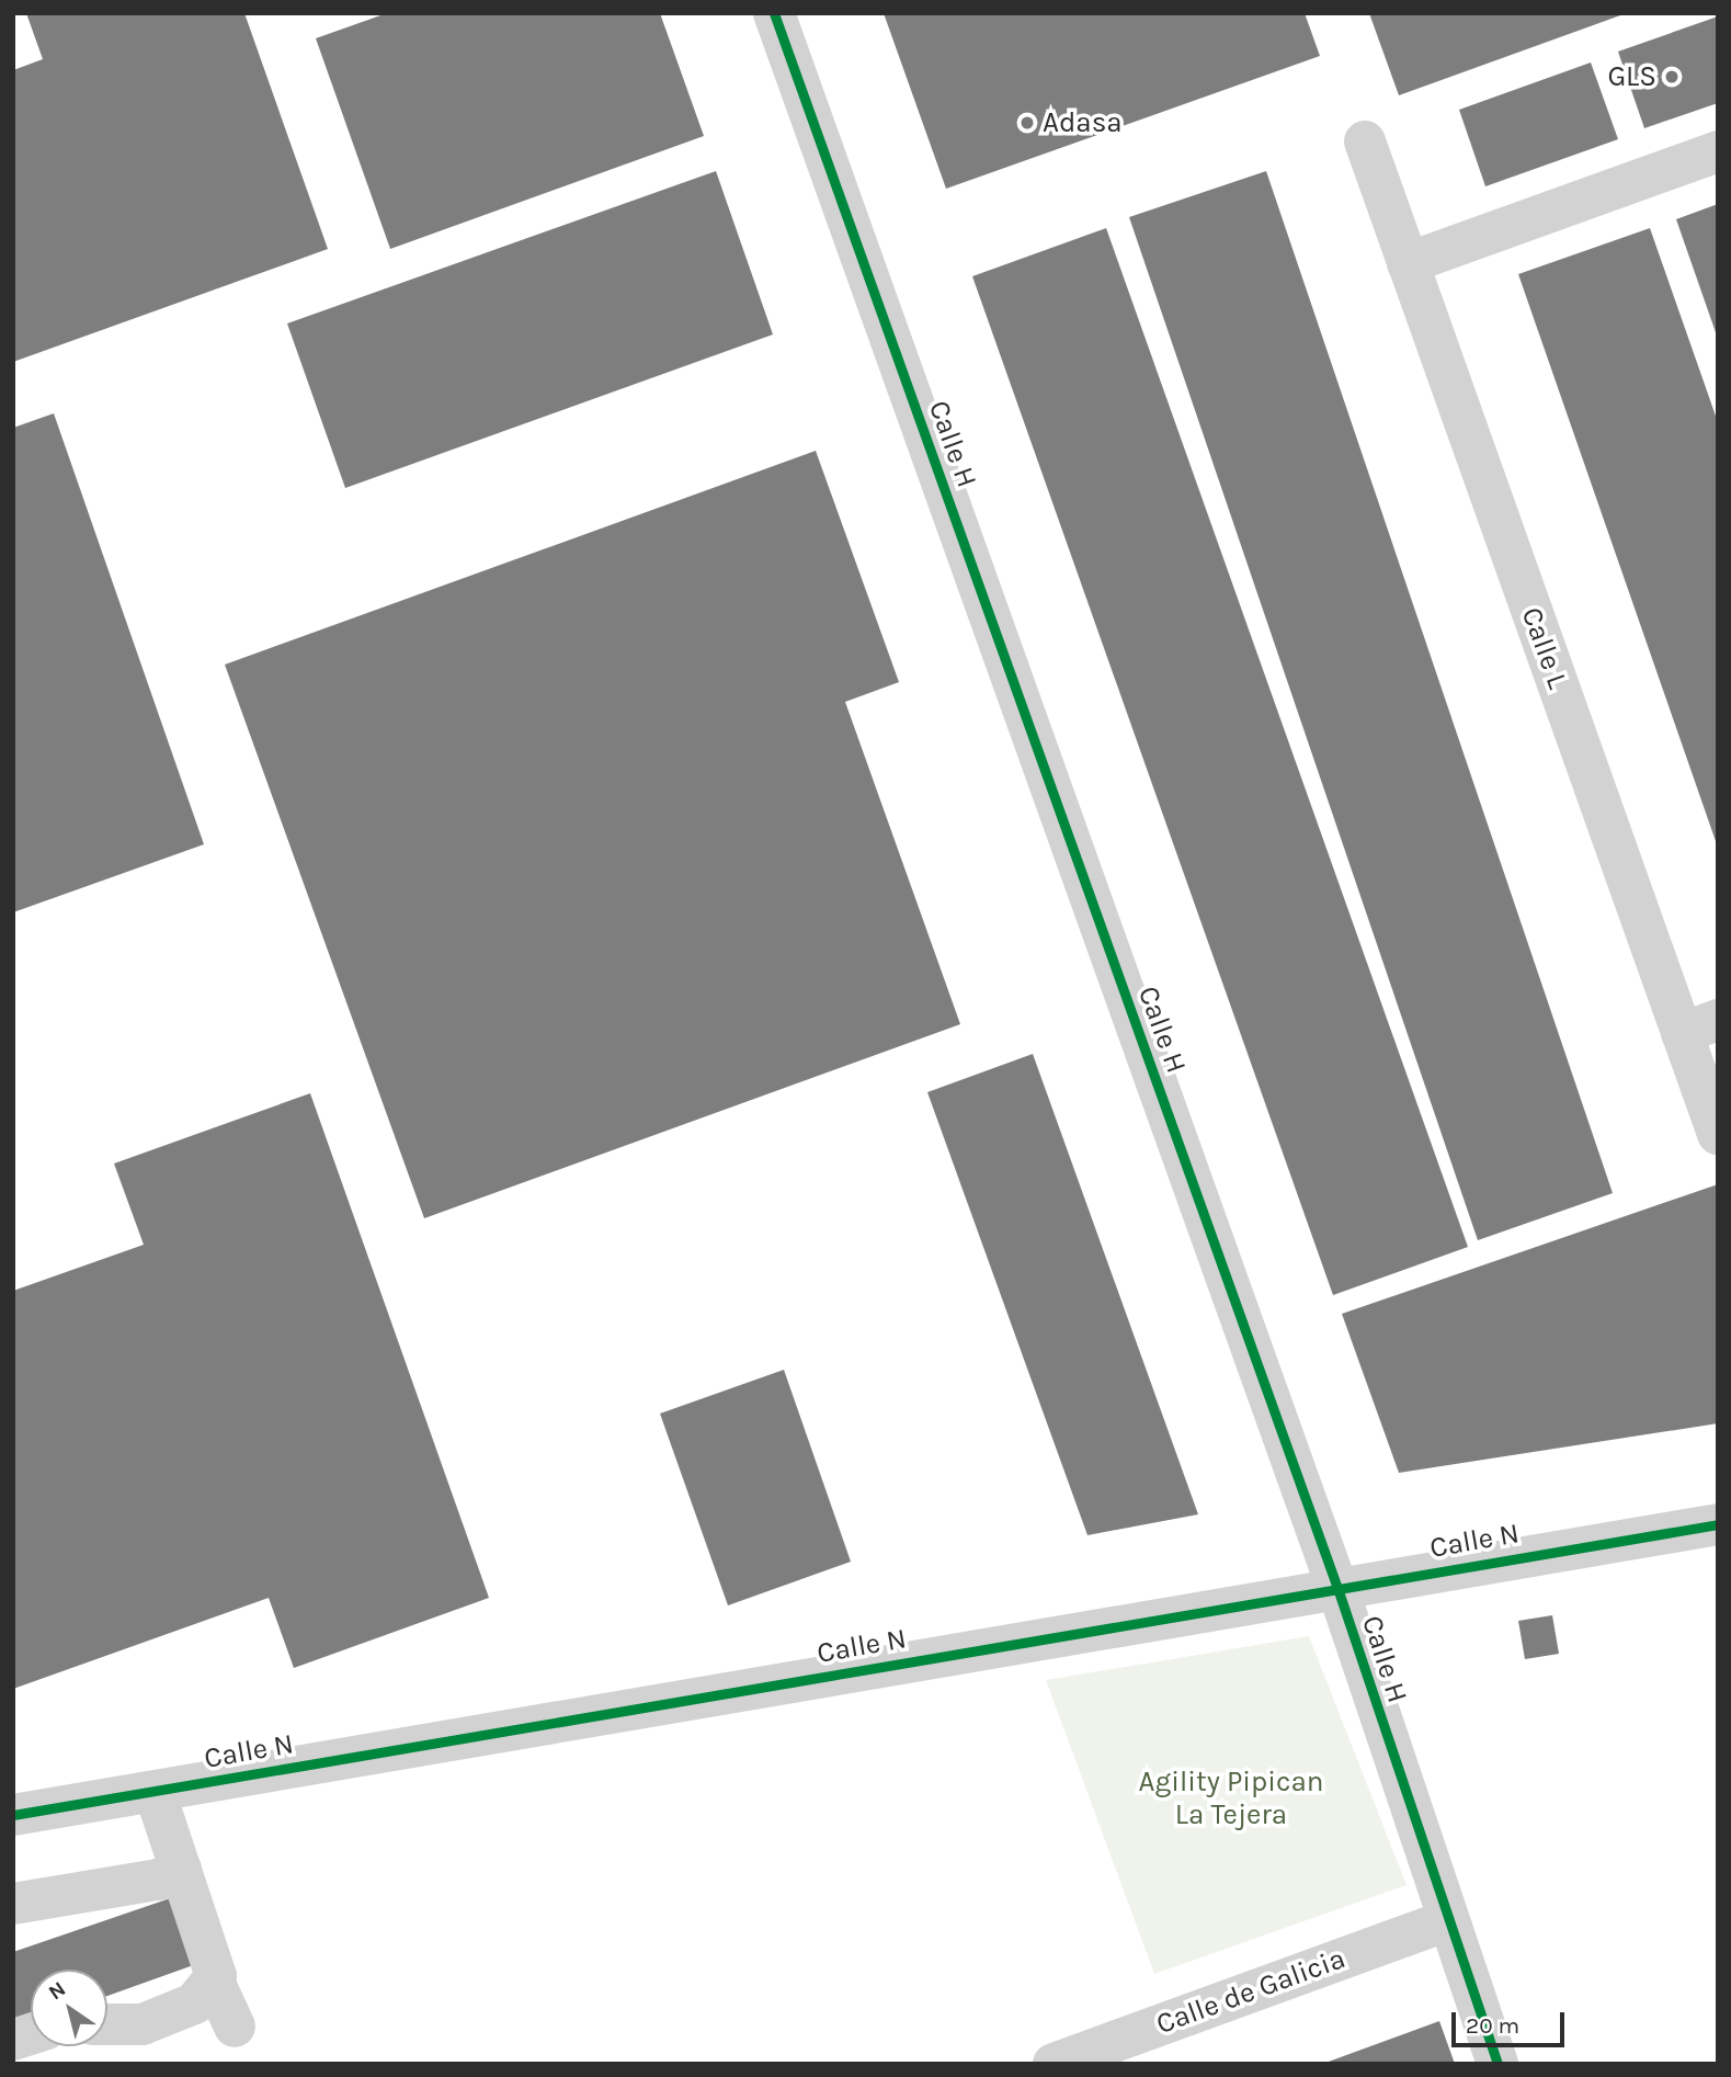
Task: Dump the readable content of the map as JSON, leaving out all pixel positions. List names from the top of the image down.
{
  "streets": {
    "street": [
      "Calle H",
      "Calle L",
      "Calle N",
      "Calle de Galicia"
    ]
  },
  "crossings": [
    ["Calle H", "Calle N"],
    ["Calle H", "Calle de Galicia"]
  ],
  "parks": ["Agility Pipican La Tejera"],
  "places": ["GLS", "Adasa"],
  "scale_bar": "20 m",
  "north": "top left"
}
